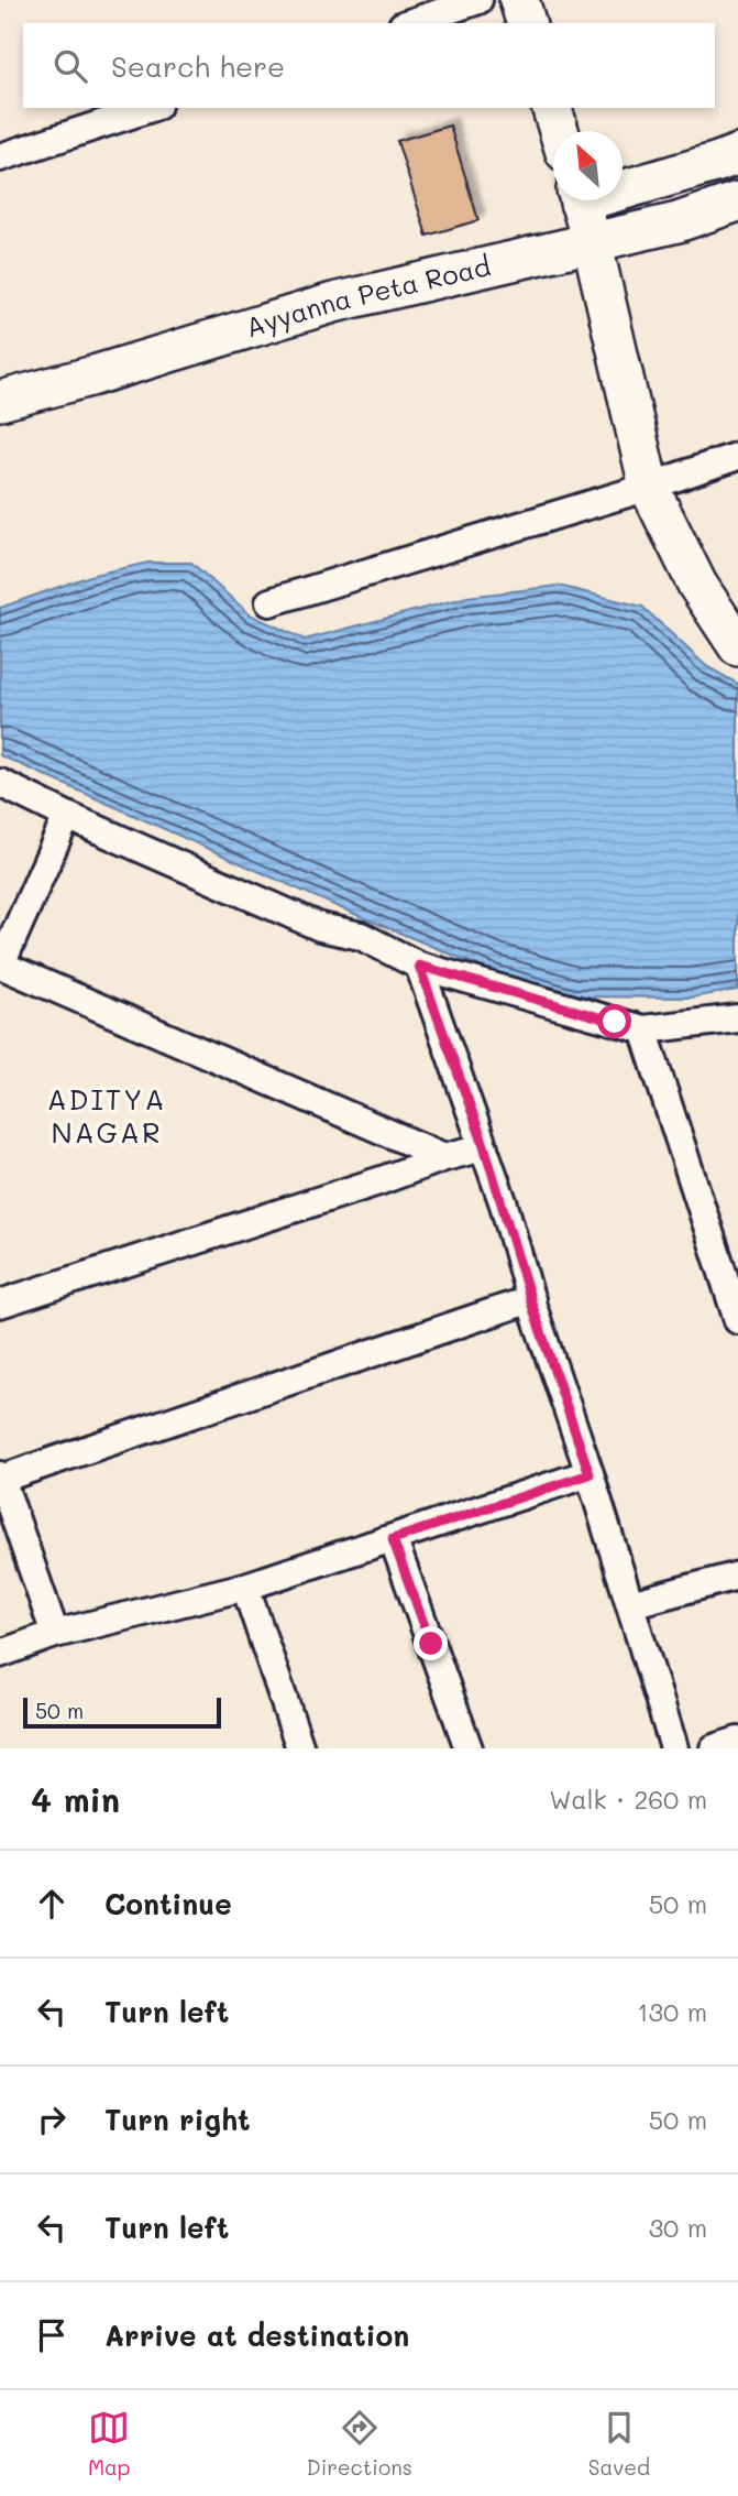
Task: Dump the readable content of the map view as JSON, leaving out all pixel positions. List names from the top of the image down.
{
  "streets": {
    "street": ["Ayyanna Peta Road"]
  },
  "districts": ["ADITYA NAGAR"],
  "scale_bar": "50 m",
  "north": "top left",
  "page": {
    "search": "Search here",
    "scale": "50 m",
    "heading": ["4 min", "Walk · 260 m"],
    "list": [
      ["Continue", "50 m"],
      ["Turn left", "130 m"],
      ["Turn right", "50 m"],
      ["Turn left", "30 m"],
      "Arrive at destination"
    ],
    "nav": ["Map", "Directions", "Saved"]
  }
}
